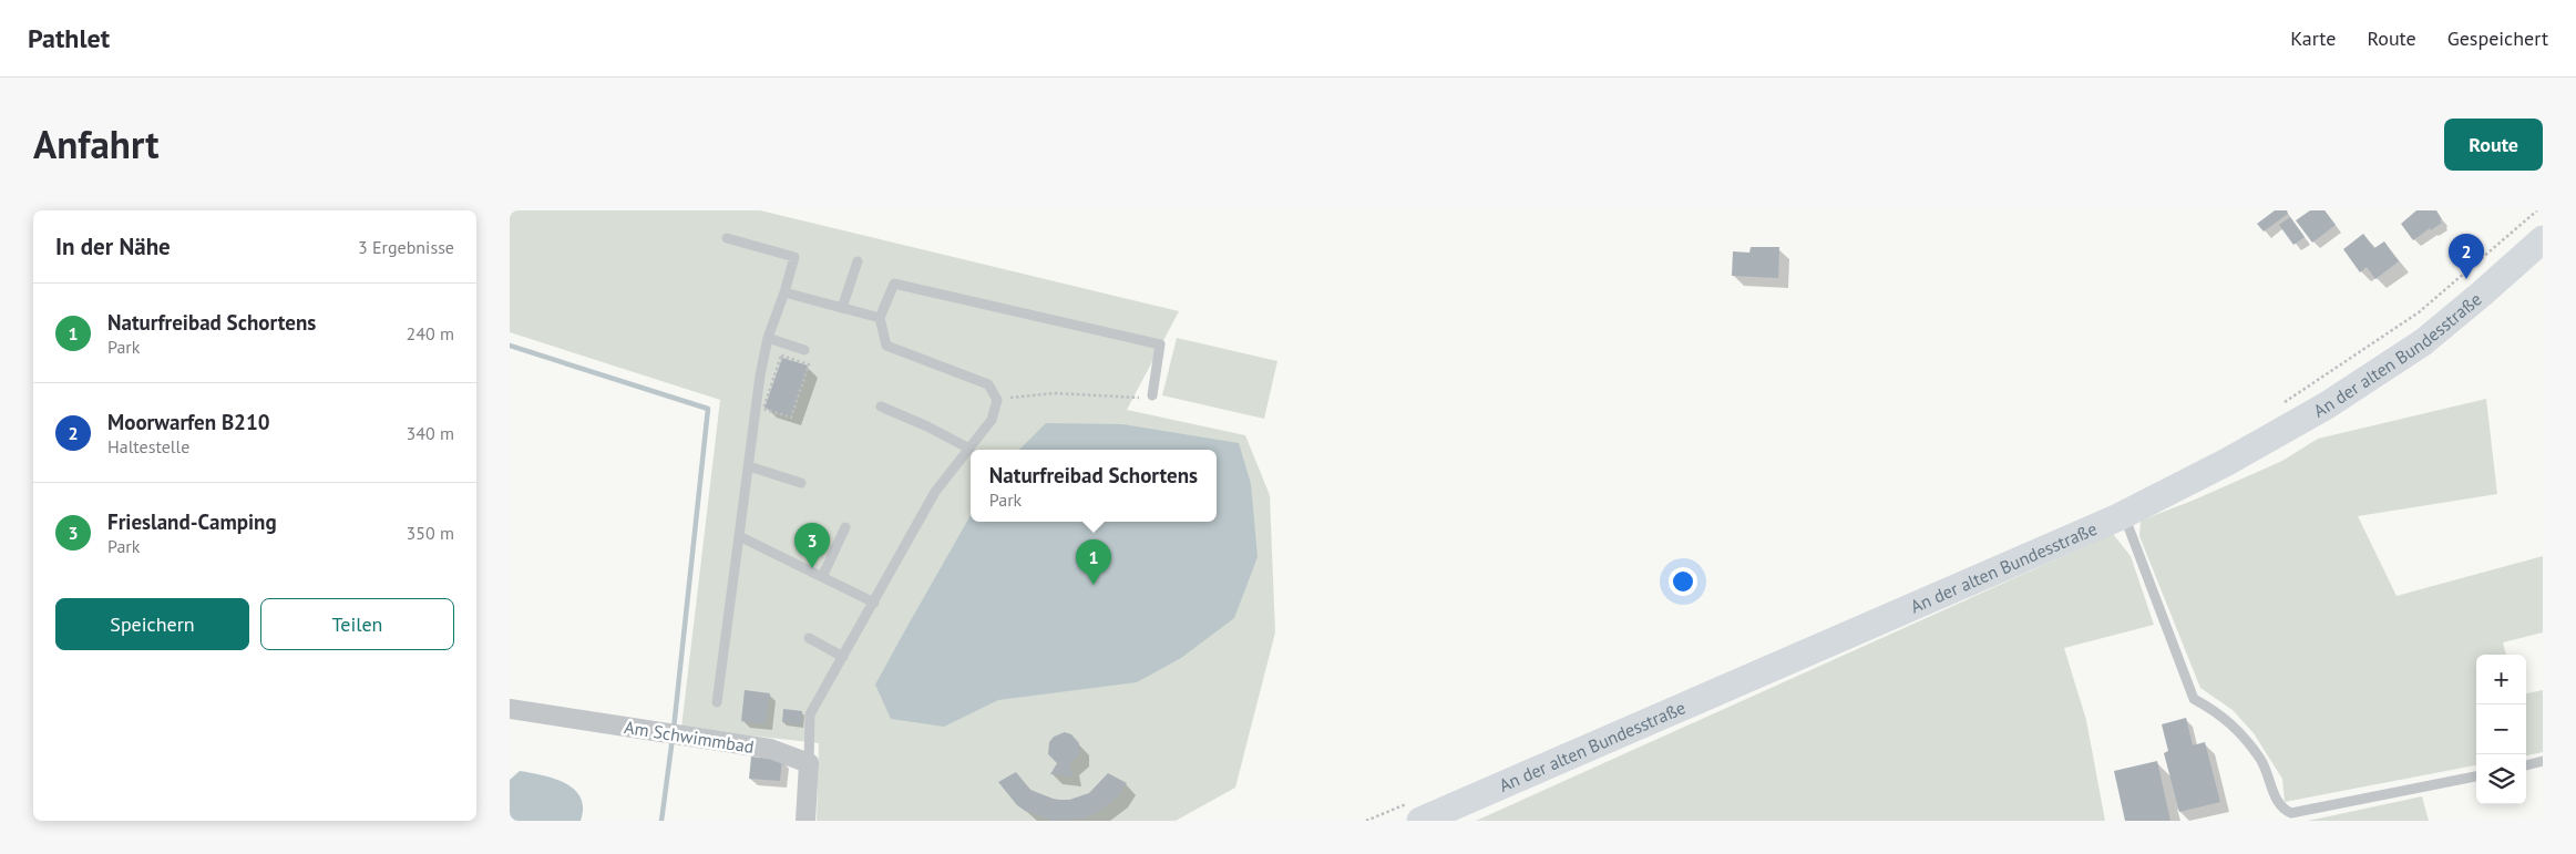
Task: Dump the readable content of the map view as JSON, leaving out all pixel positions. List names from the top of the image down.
{
  "streets": {
    "street": ["An der alten Bundesstraße", "Am Schwimmbad"]
  },
  "page": {
    "header": "Pathlet",
    "nav": ["Karte", "Route", "Gespeichert"],
    "title": "Anfahrt",
    "buttons": [
      "Route",
      ["Speichern", "Teilen"]
    ],
    "heading": ["In der Nähe", "3 Ergebnisse"],
    "pins": ["2", "3", "1"],
    "list": [
      {
        "mark": "1",
        "name": "Naturfreibad Schortens",
        "note": "Park",
        "value": "240 m"
      },
      {
        "mark": "2",
        "name": "Moorwarfen B210",
        "note": "Haltestelle",
        "value": "340 m"
      },
      {
        "mark": "3",
        "name": "Friesland-Camping",
        "note": "Park",
        "value": "350 m"
      }
    ],
    "popup": ["Naturfreibad Schortens", "Park"],
    "map_buttons": ["+", "−"]
  }
}
